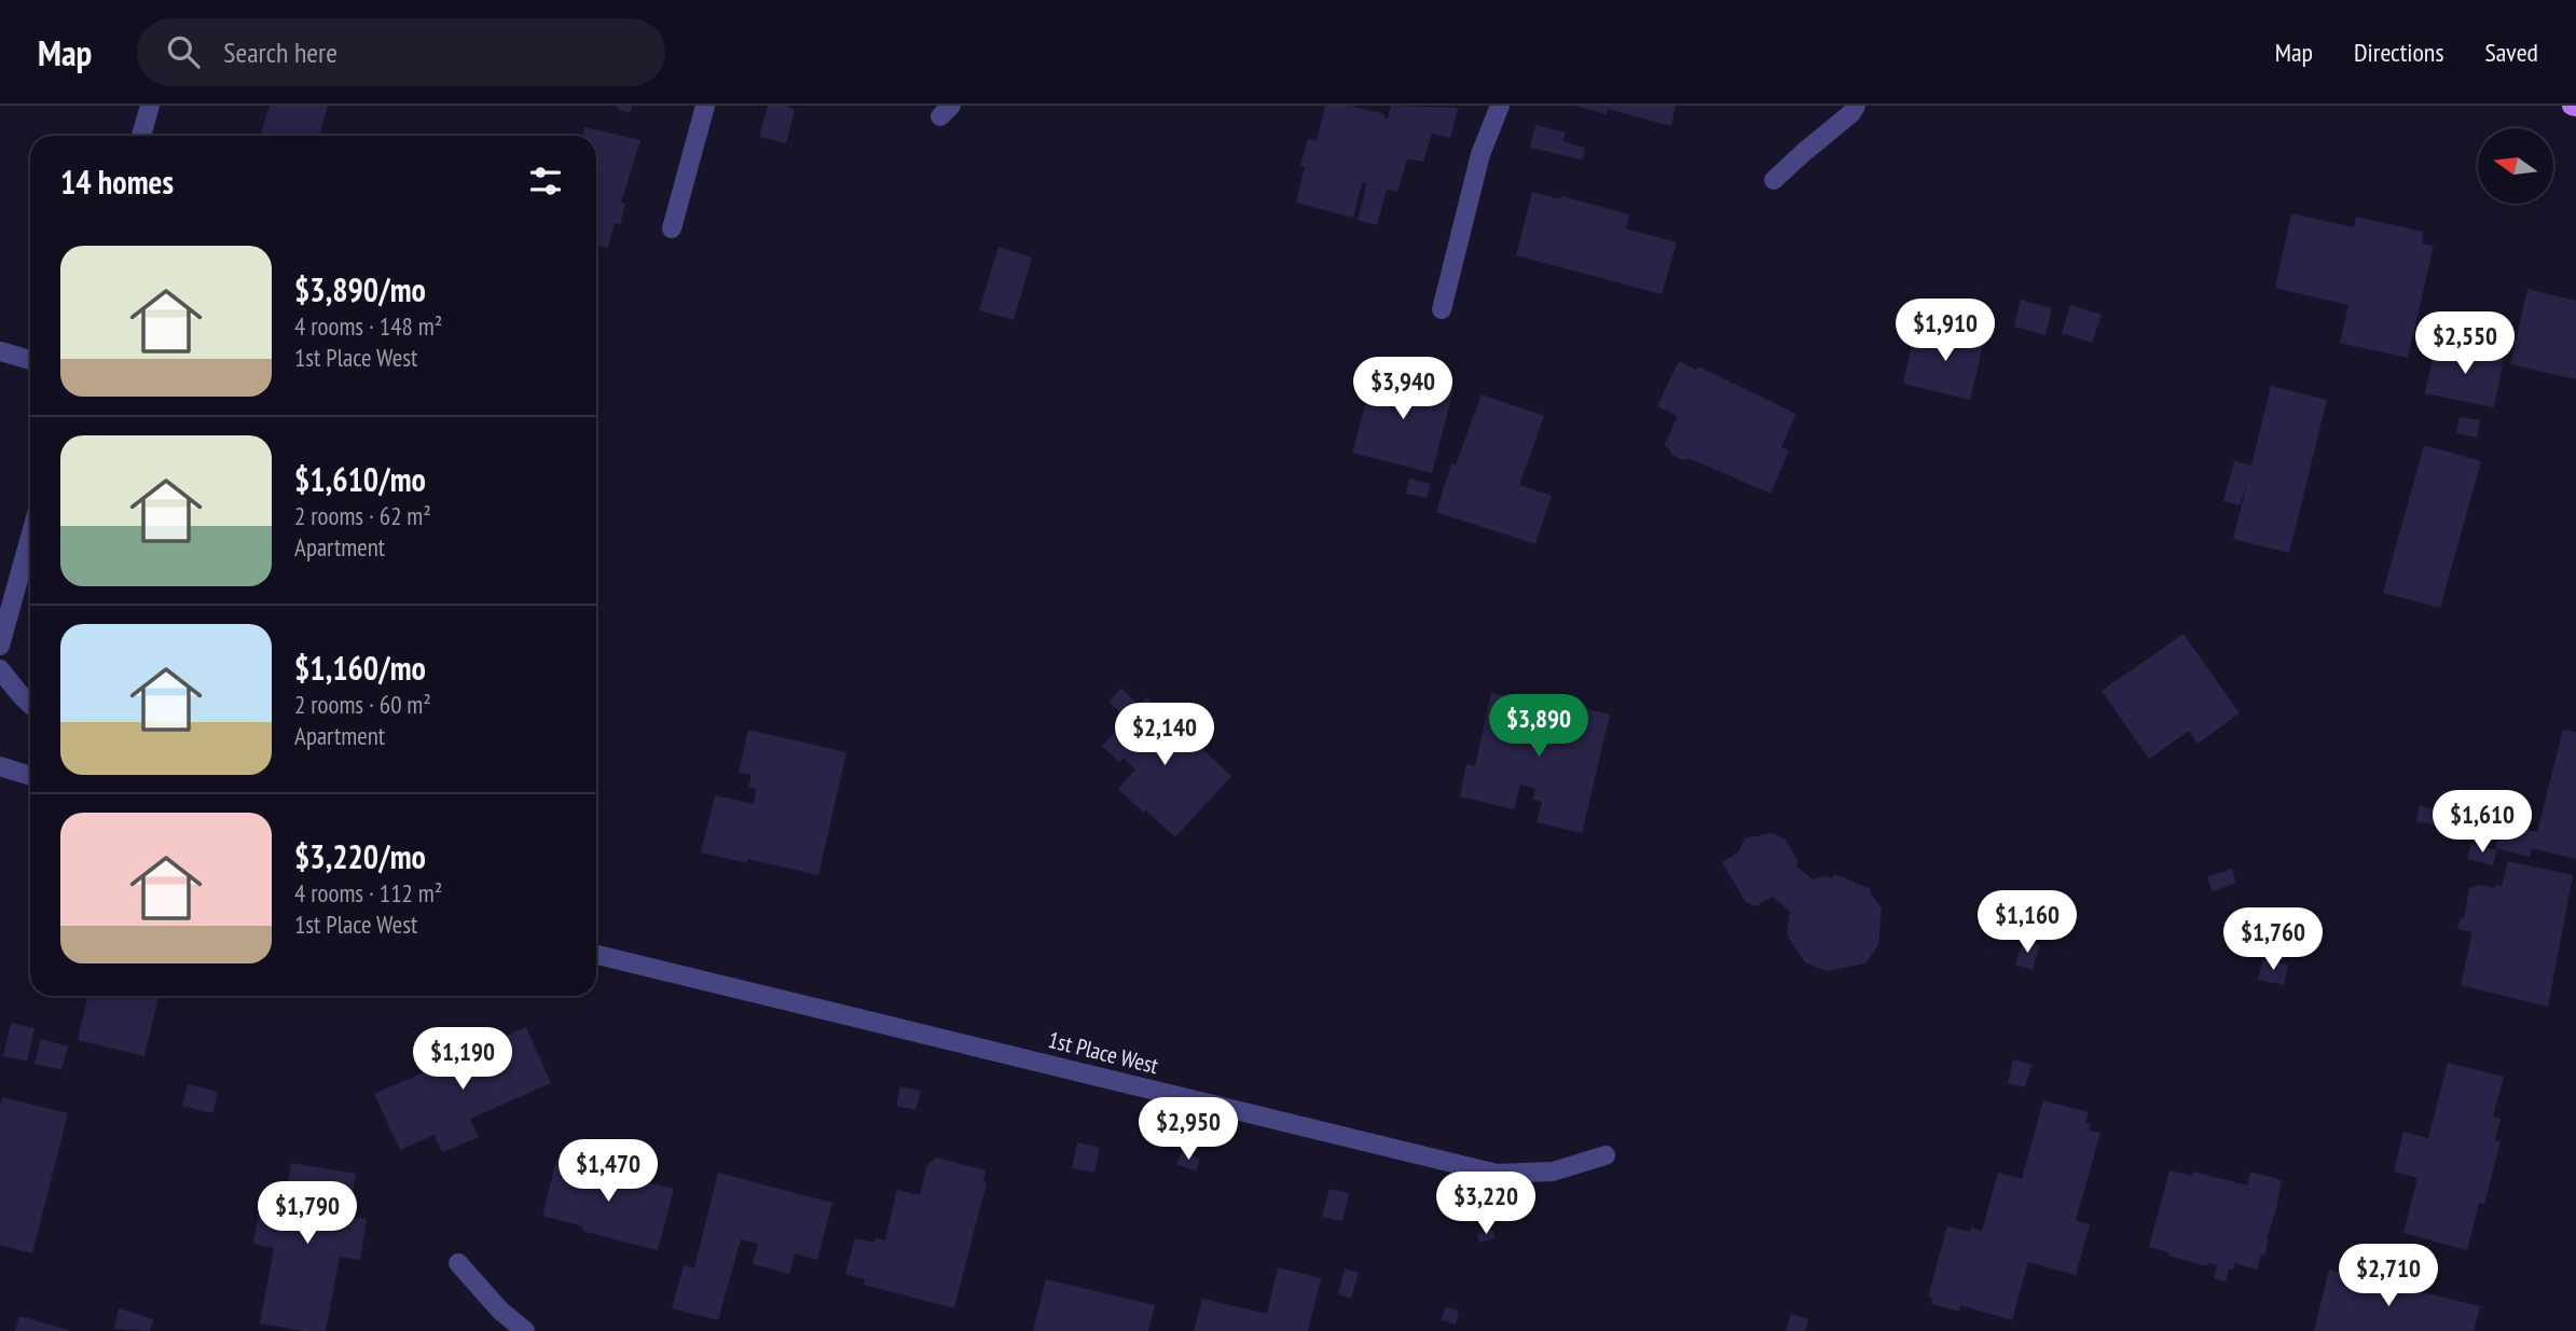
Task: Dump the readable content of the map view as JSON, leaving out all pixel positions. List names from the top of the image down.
{
  "streets": {
    "street": ["1st Place West"]
  },
  "north": "left",
  "page": {
    "header": "Map",
    "search": "Search here",
    "nav": ["Map", "Directions", "Saved"],
    "heading": "14 homes",
    "list": [
      {
        "name": "$3,890/mo",
        "note": "4 rooms · 148 m² · 1st Place West"
      },
      {
        "name": "$1,610/mo",
        "note": "2 rooms · 62 m² · Apartment"
      },
      {
        "name": "$1,160/mo",
        "note": "2 rooms · 60 m² · Apartment"
      },
      {
        "name": "$3,220/mo",
        "note": "4 rooms · 112 m² · 1st Place West"
      }
    ],
    "price": [
      "$1,910",
      "$2,550",
      "$3,940",
      "$3,890",
      "$2,140",
      "$1,610",
      "$1,160",
      "$1,760",
      "$1,190",
      "$2,950",
      "$1,470",
      "$3,220",
      "$1,790",
      "$2,710"
    ]
  }
}
